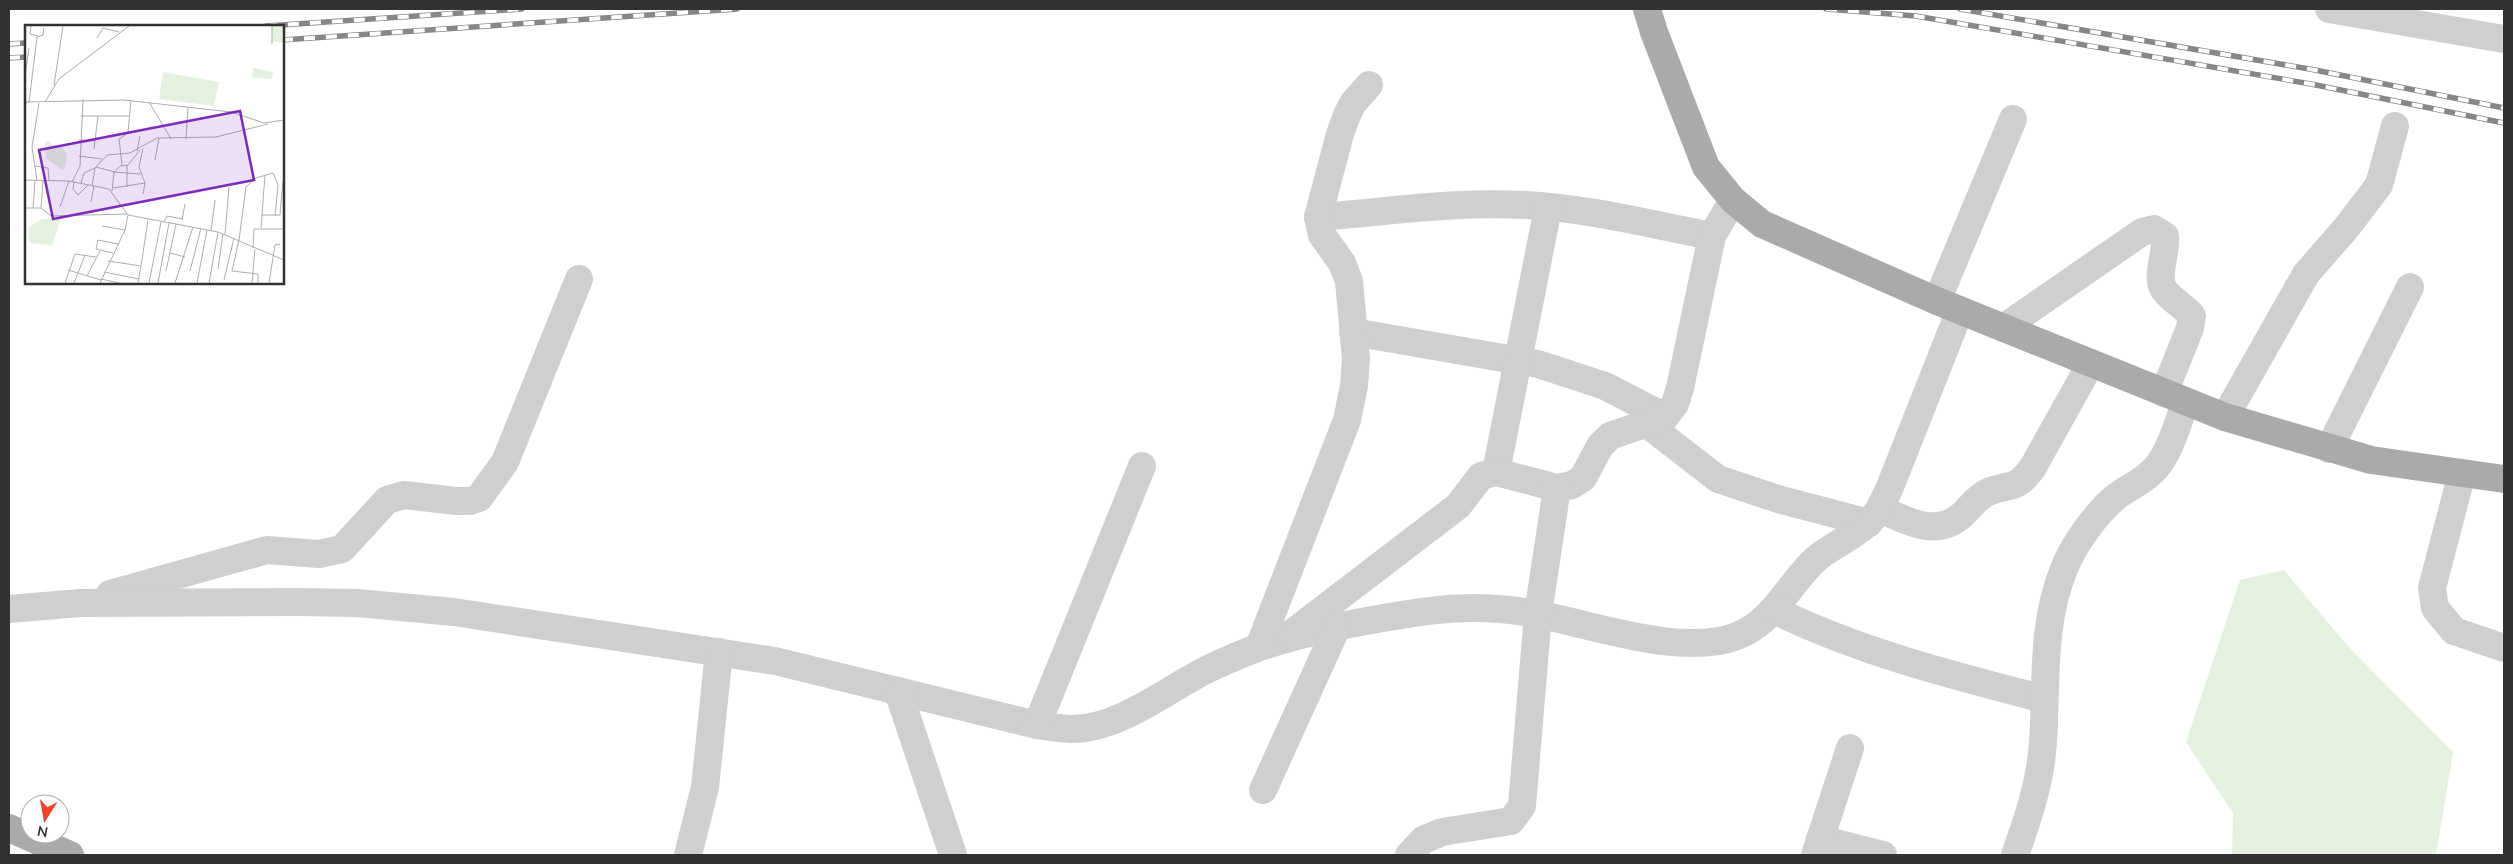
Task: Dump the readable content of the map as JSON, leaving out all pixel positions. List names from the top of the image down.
{
  "north": "bottom"
}
